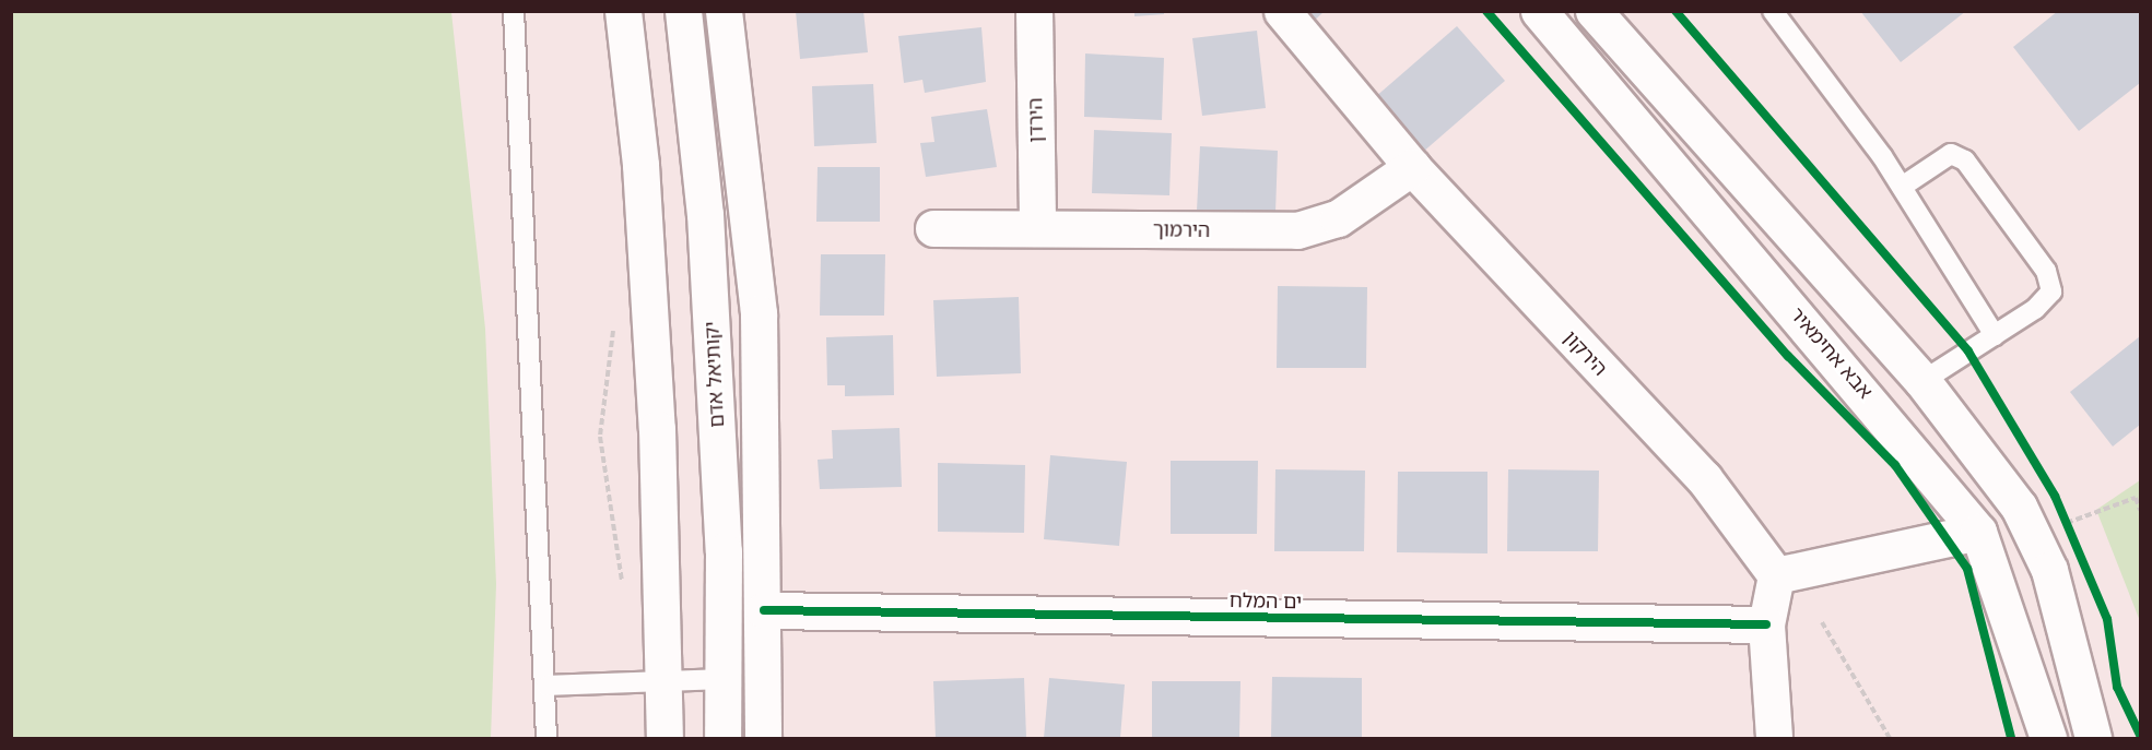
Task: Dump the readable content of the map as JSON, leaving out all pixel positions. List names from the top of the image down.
{
  "streets": {
    "street": [
      "הירדן",
      "הירמוך",
      "הירקון",
      "אבא אחימאיר",
      "יקותיאל אדם",
      "ים המלח"
    ]
  },
  "crossings": [
    ["הירדן", "הירמוך"],
    ["הירמוך", "הירקון"]
  ]
}
